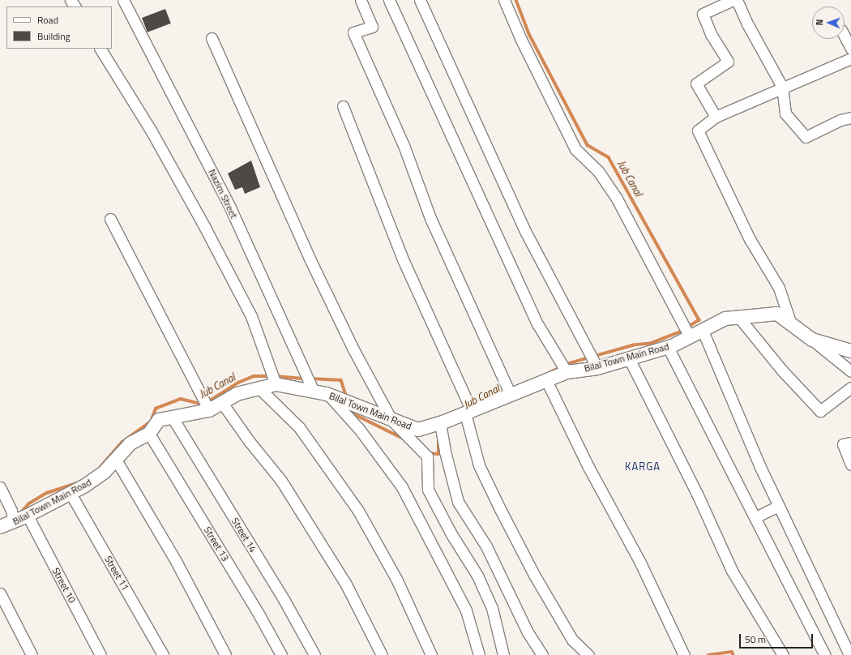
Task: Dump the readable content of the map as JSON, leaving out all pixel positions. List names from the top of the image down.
{
  "streets": {
    "street": [
      "Nazim Street",
      "Bilal Town Main Road",
      "Street 14",
      "Street 13",
      "Street 11",
      "Street 10"
    ]
  },
  "crossings": [
    ["Nazim Street", "Bilal Town Main Road"],
    ["Bilal Town Main Road", "Street 14"],
    ["Bilal Town Main Road", "Street 13"],
    ["Bilal Town Main Road", "Street 11"],
    ["Bilal Town Main Road", "Street 10"]
  ],
  "districts": ["KARGA"],
  "water": ["Jub Canal"],
  "legend": ["Road", "Building"],
  "scale_bar": "50 m",
  "north": "left"
}
